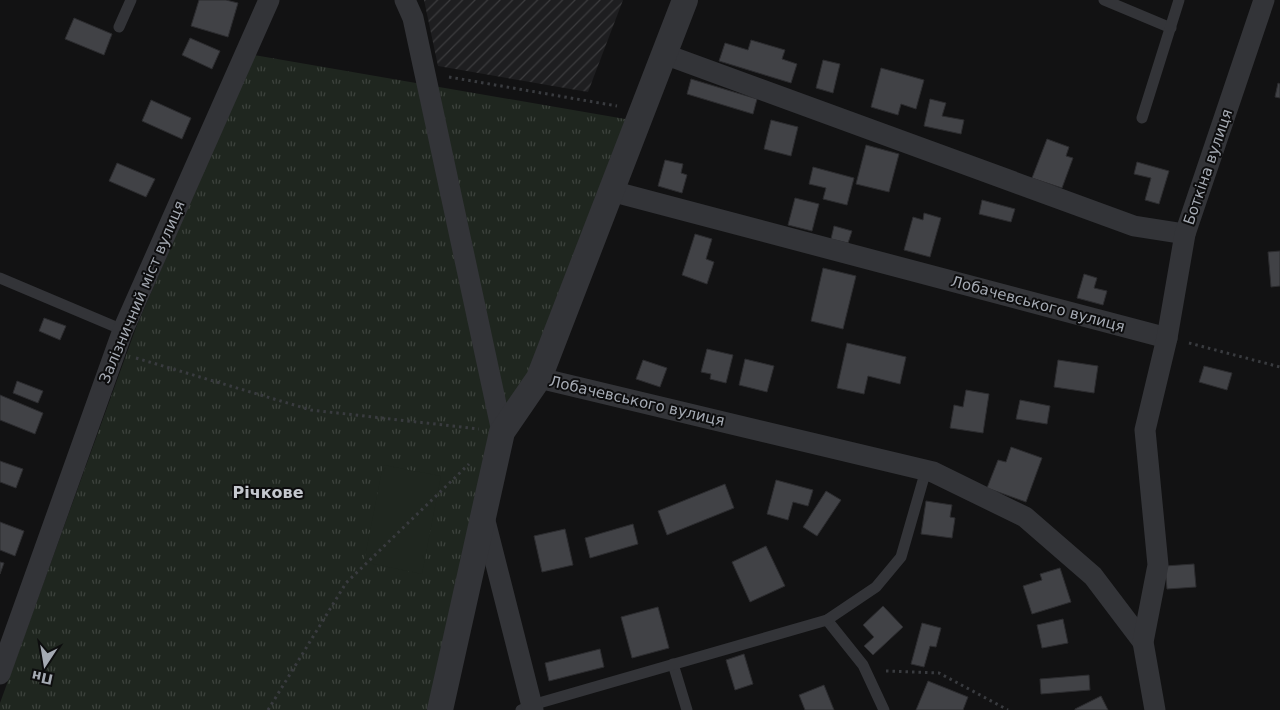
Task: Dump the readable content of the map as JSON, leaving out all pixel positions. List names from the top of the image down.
{
  "streets": {
    "street": ["Боткіна вулиця", "Залізничний міст вулиця", "Лобачевського вулиця"]
  },
  "crossings": [
    ["Боткіна вулиця", "Лобачевського вулиця"]
  ],
  "districts": ["Річкове"],
  "north": "bottom"
}
